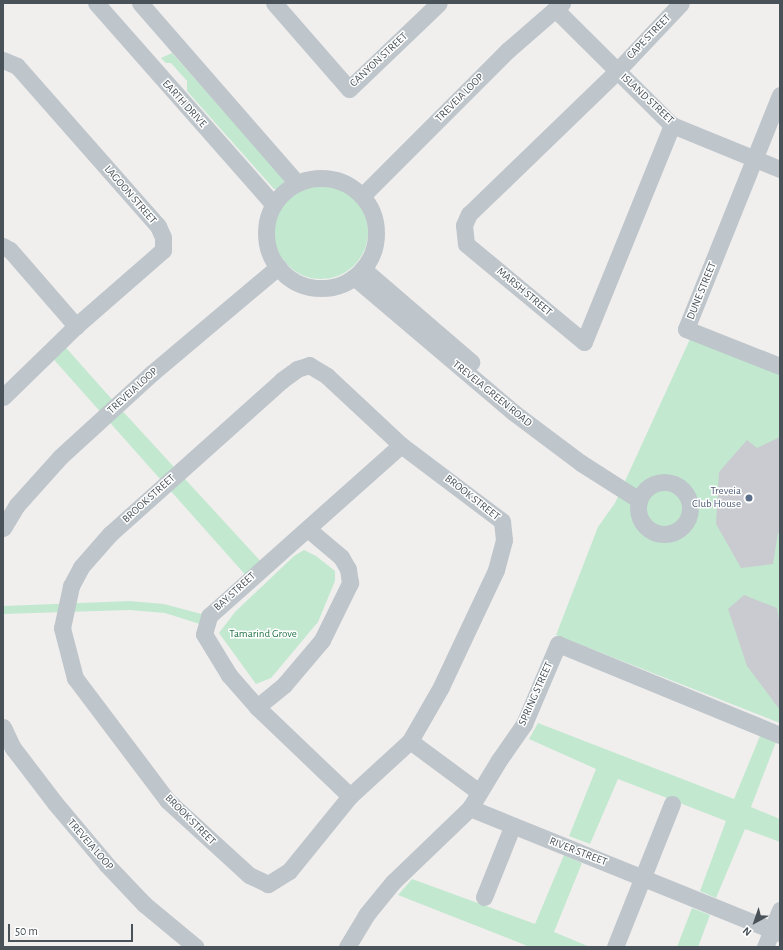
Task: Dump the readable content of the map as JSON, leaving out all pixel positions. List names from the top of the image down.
{
  "streets": {
    "street": [
      "CAPE STREET",
      "CANYON STREET",
      "TREVEIA LOOP",
      "ISLAND STREET",
      "EARTH DRIVE",
      "LAGOON STREET",
      "DUNE STREET",
      "MARSH STREET",
      "TREVEIA GREEN ROAD",
      "BROOK STREET",
      "BAY STREET",
      "SPRING STREET",
      "RIVER STREET"
    ]
  },
  "crossings": [
    ["CAPE STREET", "ISLAND STREET"],
    ["CAPE STREET", "MARSH STREET"],
    ["TREVEIA LOOP", "ISLAND STREET"],
    ["TREVEIA LOOP", "EARTH DRIVE"],
    ["TREVEIA LOOP", "TREVEIA GREEN ROAD"],
    ["ISLAND STREET", "DUNE STREET"],
    ["ISLAND STREET", "MARSH STREET"],
    ["EARTH DRIVE", "TREVEIA GREEN ROAD"],
    ["BROOK STREET", "BAY STREET"],
    ["SPRING STREET", "RIVER STREET"]
  ],
  "parks": ["Tamarind Grove"],
  "places": ["Treveia Club House"],
  "scale_bar": "50 m",
  "north": "bottom left"
}
